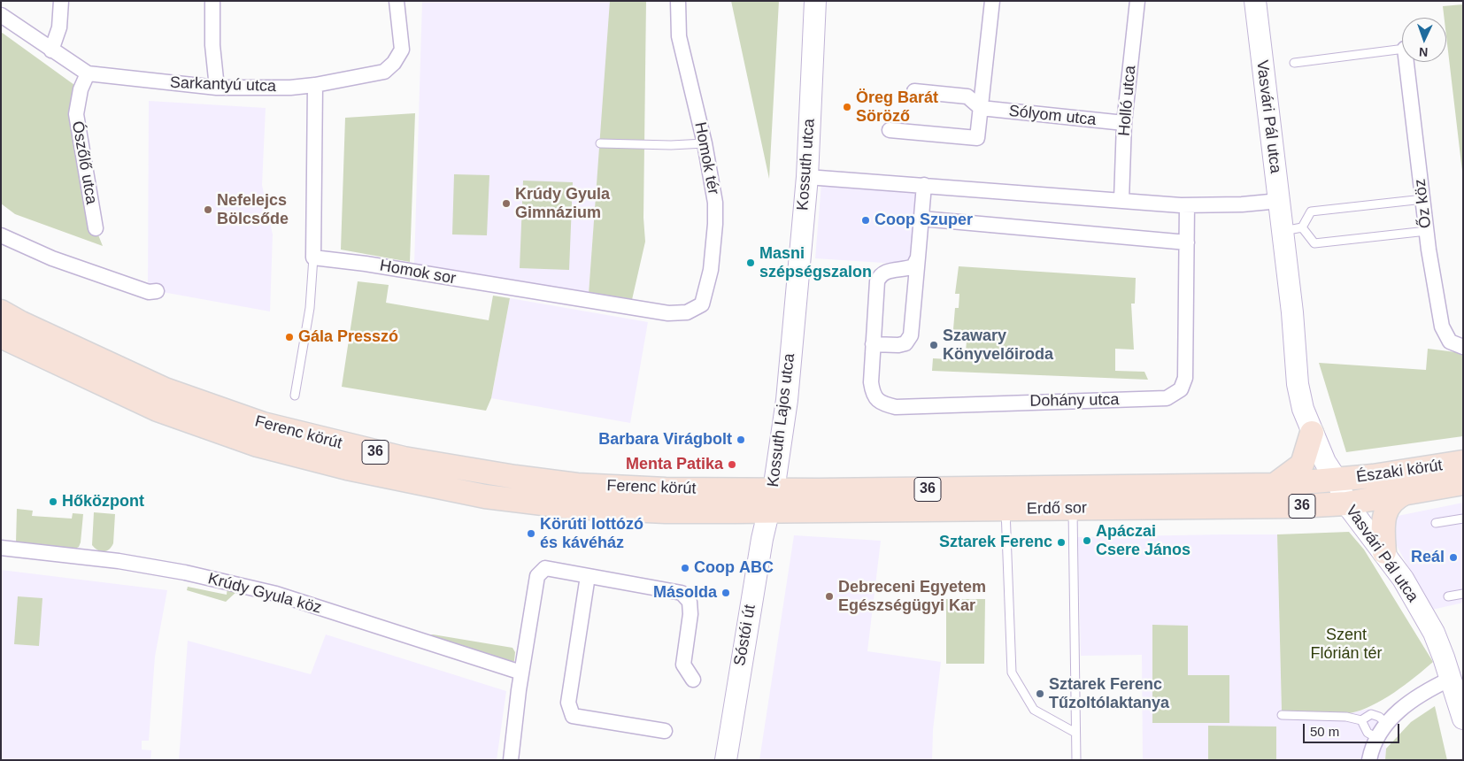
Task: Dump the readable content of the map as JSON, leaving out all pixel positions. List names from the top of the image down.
{
  "streets": {
    "main road": [
      "Ferenc körút",
      "36",
      "Északi körút",
      "Erdő sor"
    ],
    "street": [
      "Sarkantyú utca",
      "Holló utca",
      "Sólyom utca",
      "Vasvári Pál utca",
      "Homok tér",
      "Ószőlő utca",
      "Kossuth utca",
      "Őz köz",
      "Homok sor",
      "Dohány utca",
      "Kossuth Lajos utca",
      "Krúdy Gyula köz",
      "Sóstói út"
    ]
  },
  "crossings": [
    ["Sarkantyú utca", "Ószőlő utca"],
    ["Holló utca", "Sólyom utca"],
    ["Vasvári Pál utca", "Északi körút"],
    ["Vasvári Pál utca", "Erdő sor"],
    ["Homok tér", "Homok sor"],
    ["Kossuth utca", "Kossuth Lajos utca"],
    ["Kossuth Lajos utca", "Ferenc körút"],
    ["Kossuth Lajos utca", "Erdő sor"],
    ["Kossuth Lajos utca", "Sóstói út"],
    ["Ferenc körút", "Erdő sor"],
    ["Ferenc körút", "Sóstói út"],
    ["Északi körút", "Erdő sor"],
    ["Erdő sor", "Sóstói út"]
  ],
  "parks": ["Szent Flórián tér"],
  "places": [
    "Öreg Barát Söröző",
    "Krúdy Gyula Gimnázium",
    "Nefelejcs Bölcsőde",
    "Coop Szuper",
    "Masni szépségszalon",
    "Gála Presszó",
    "Szawary Könyvelőiroda",
    "Barbara Virágbolt",
    "Menta Patika",
    "Hőközpont",
    "Körúti lottózó és kávéház",
    "Apáczai Csere János",
    "Sztarek Ferenc",
    "Reál",
    "Coop ABC",
    "Másolda",
    "Debreceni Egyetem Egészségügyi Kar",
    "Sztarek Ferenc Tűzoltólaktanya"
  ],
  "scale_bar": "50 m",
  "north": "bottom"
}
